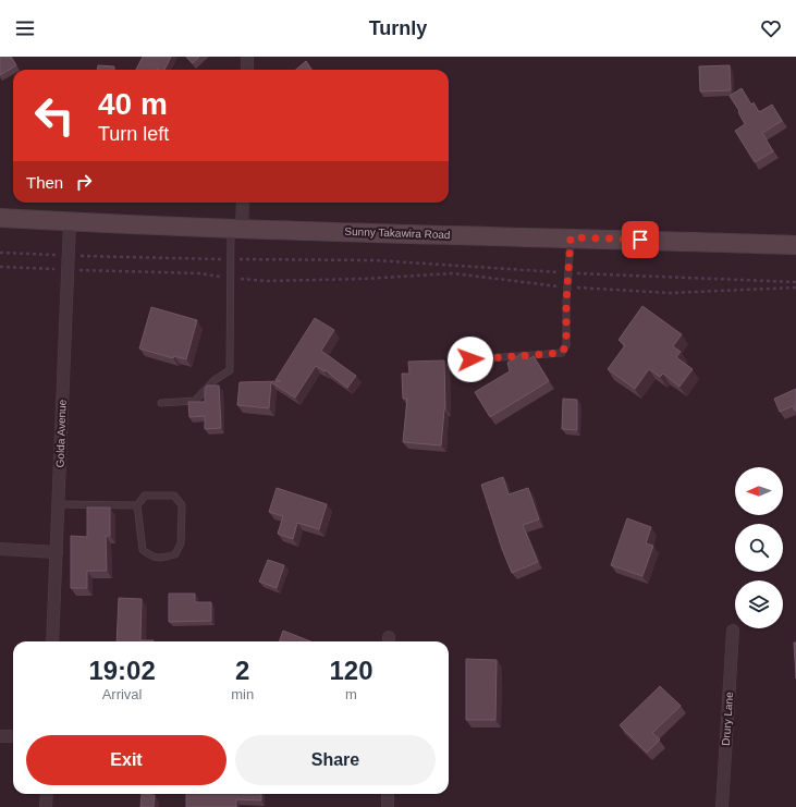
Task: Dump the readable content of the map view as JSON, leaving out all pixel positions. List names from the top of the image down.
{
  "streets": {
    "main road": ["Sunny Takawira Road"],
    "street": ["Golda Avenue", "Drury Lane"]
  },
  "crossings": [
    ["Sunny Takawira Road", "Golda Avenue"]
  ],
  "north": "left",
  "page": {
    "header": "Turnly",
    "turn": ["40 m", "Turn left"],
    "then": "Then",
    "eta": [
      "19:02",
      "Arrival",
      "2",
      "min",
      "120",
      "m"
    ],
    "buttons": ["Exit", "Share"]
  }
}
